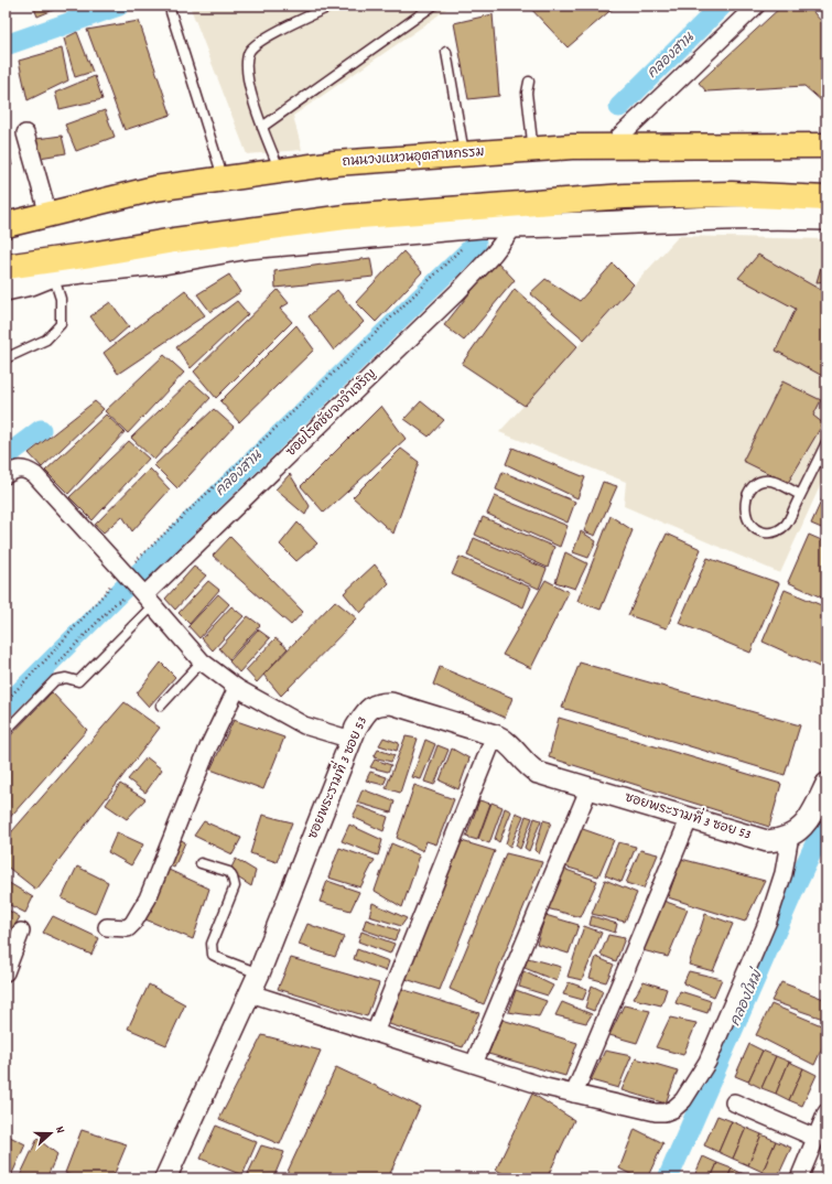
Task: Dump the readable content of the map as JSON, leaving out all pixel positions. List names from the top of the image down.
{
  "streets": {
    "main road": ["ถนนวงแหวนอุตสาหกรรม"],
    "street": ["ซอยโรคชัยจงจำเจริญ", "ซอยพระรามที่ 3 ซอย 53"]
  },
  "water": ["คลองสาน", "คลองใหม่"],
  "north": "right"
}
